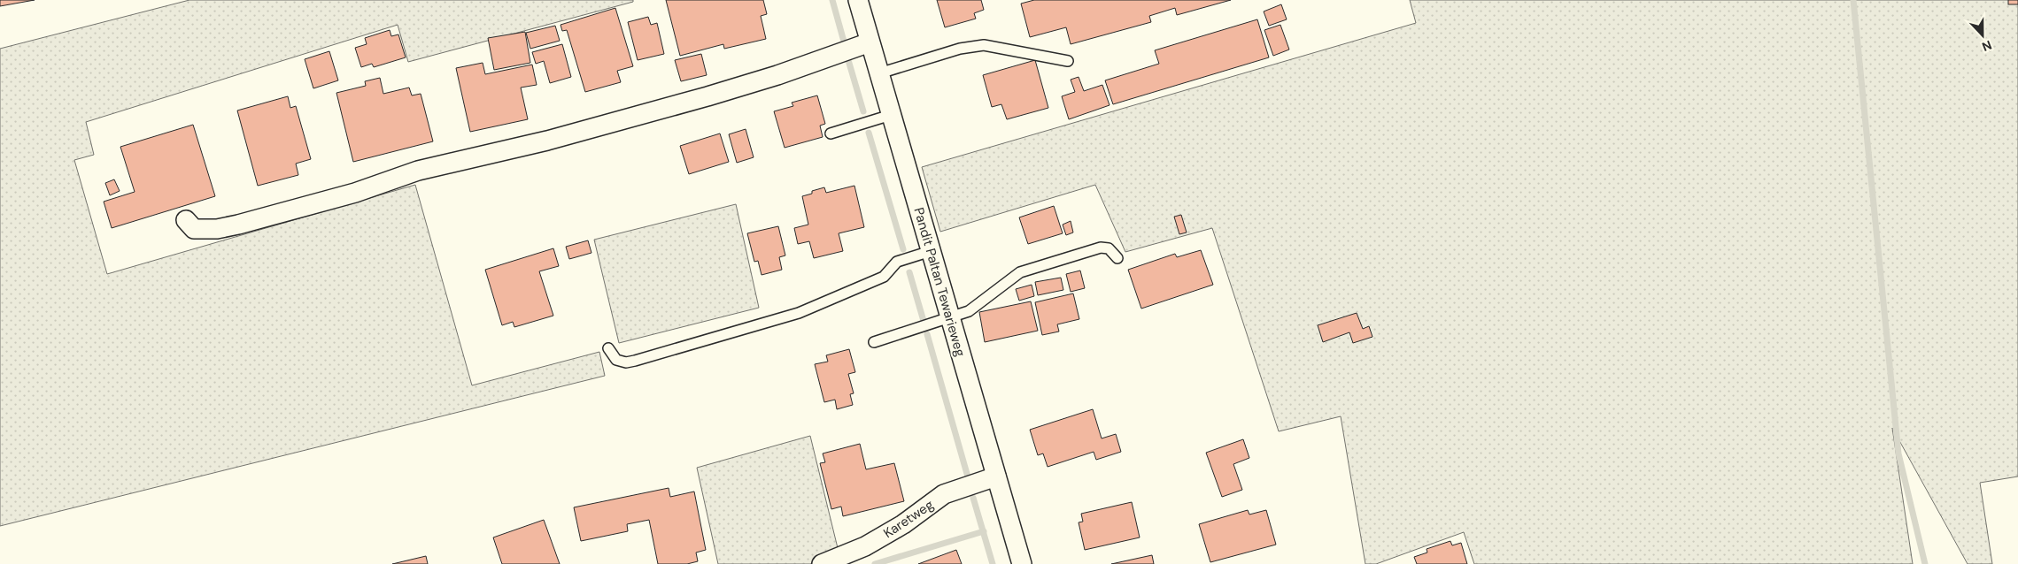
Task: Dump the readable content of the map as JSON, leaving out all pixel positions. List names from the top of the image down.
{
  "streets": {
    "street": ["Pandit Paltan Tewarieweg", "Karetweg"]
  },
  "crossings": [
    ["Pandit Paltan Tewarieweg", "Karetweg"]
  ],
  "north": "bottom"
}
